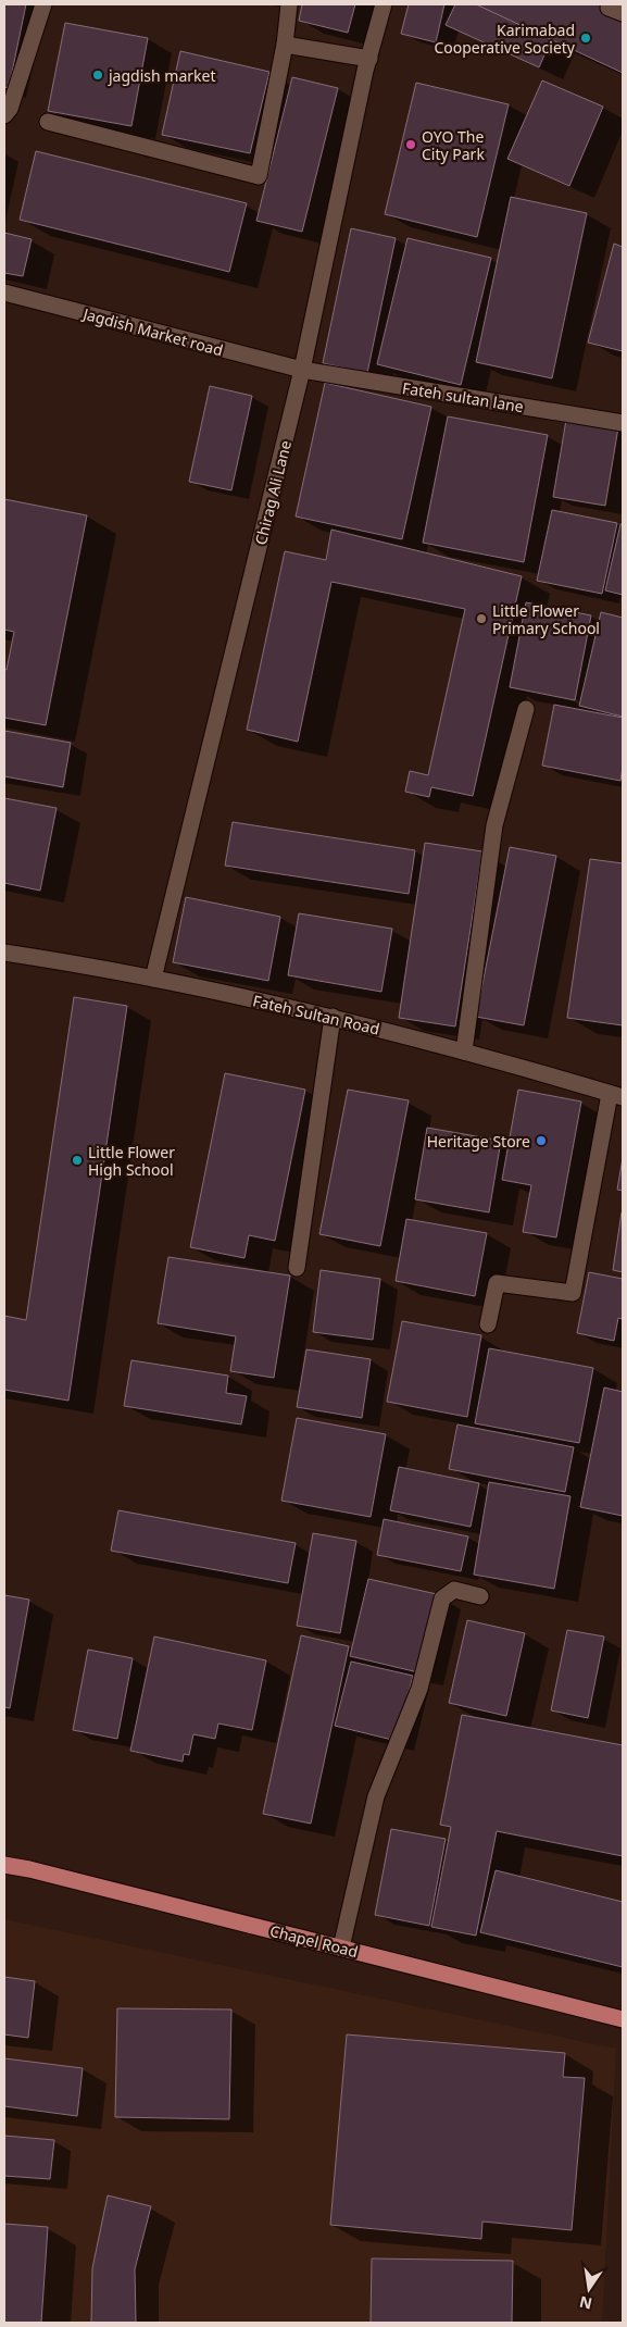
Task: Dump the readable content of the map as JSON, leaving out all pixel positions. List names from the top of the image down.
{
  "streets": {
    "main road": ["Chapel Road"],
    "street": [
      "Jagdish Market road",
      "Fateh sultan lane",
      "Chirag Ali Lane",
      "Fateh Sultan Road"
    ]
  },
  "crossings": [
    ["Jagdish Market road", "Fateh sultan lane"],
    ["Jagdish Market road", "Chirag Ali Lane"],
    ["Fateh sultan lane", "Chirag Ali Lane"],
    ["Chirag Ali Lane", "Fateh Sultan Road"]
  ],
  "places": [
    "Karimabad Cooperative Society",
    "jagdish market",
    "OYO The City Park",
    "Little Flower Primary School",
    "Heritage Store",
    "Little Flower High School"
  ],
  "north": "bottom"
}
